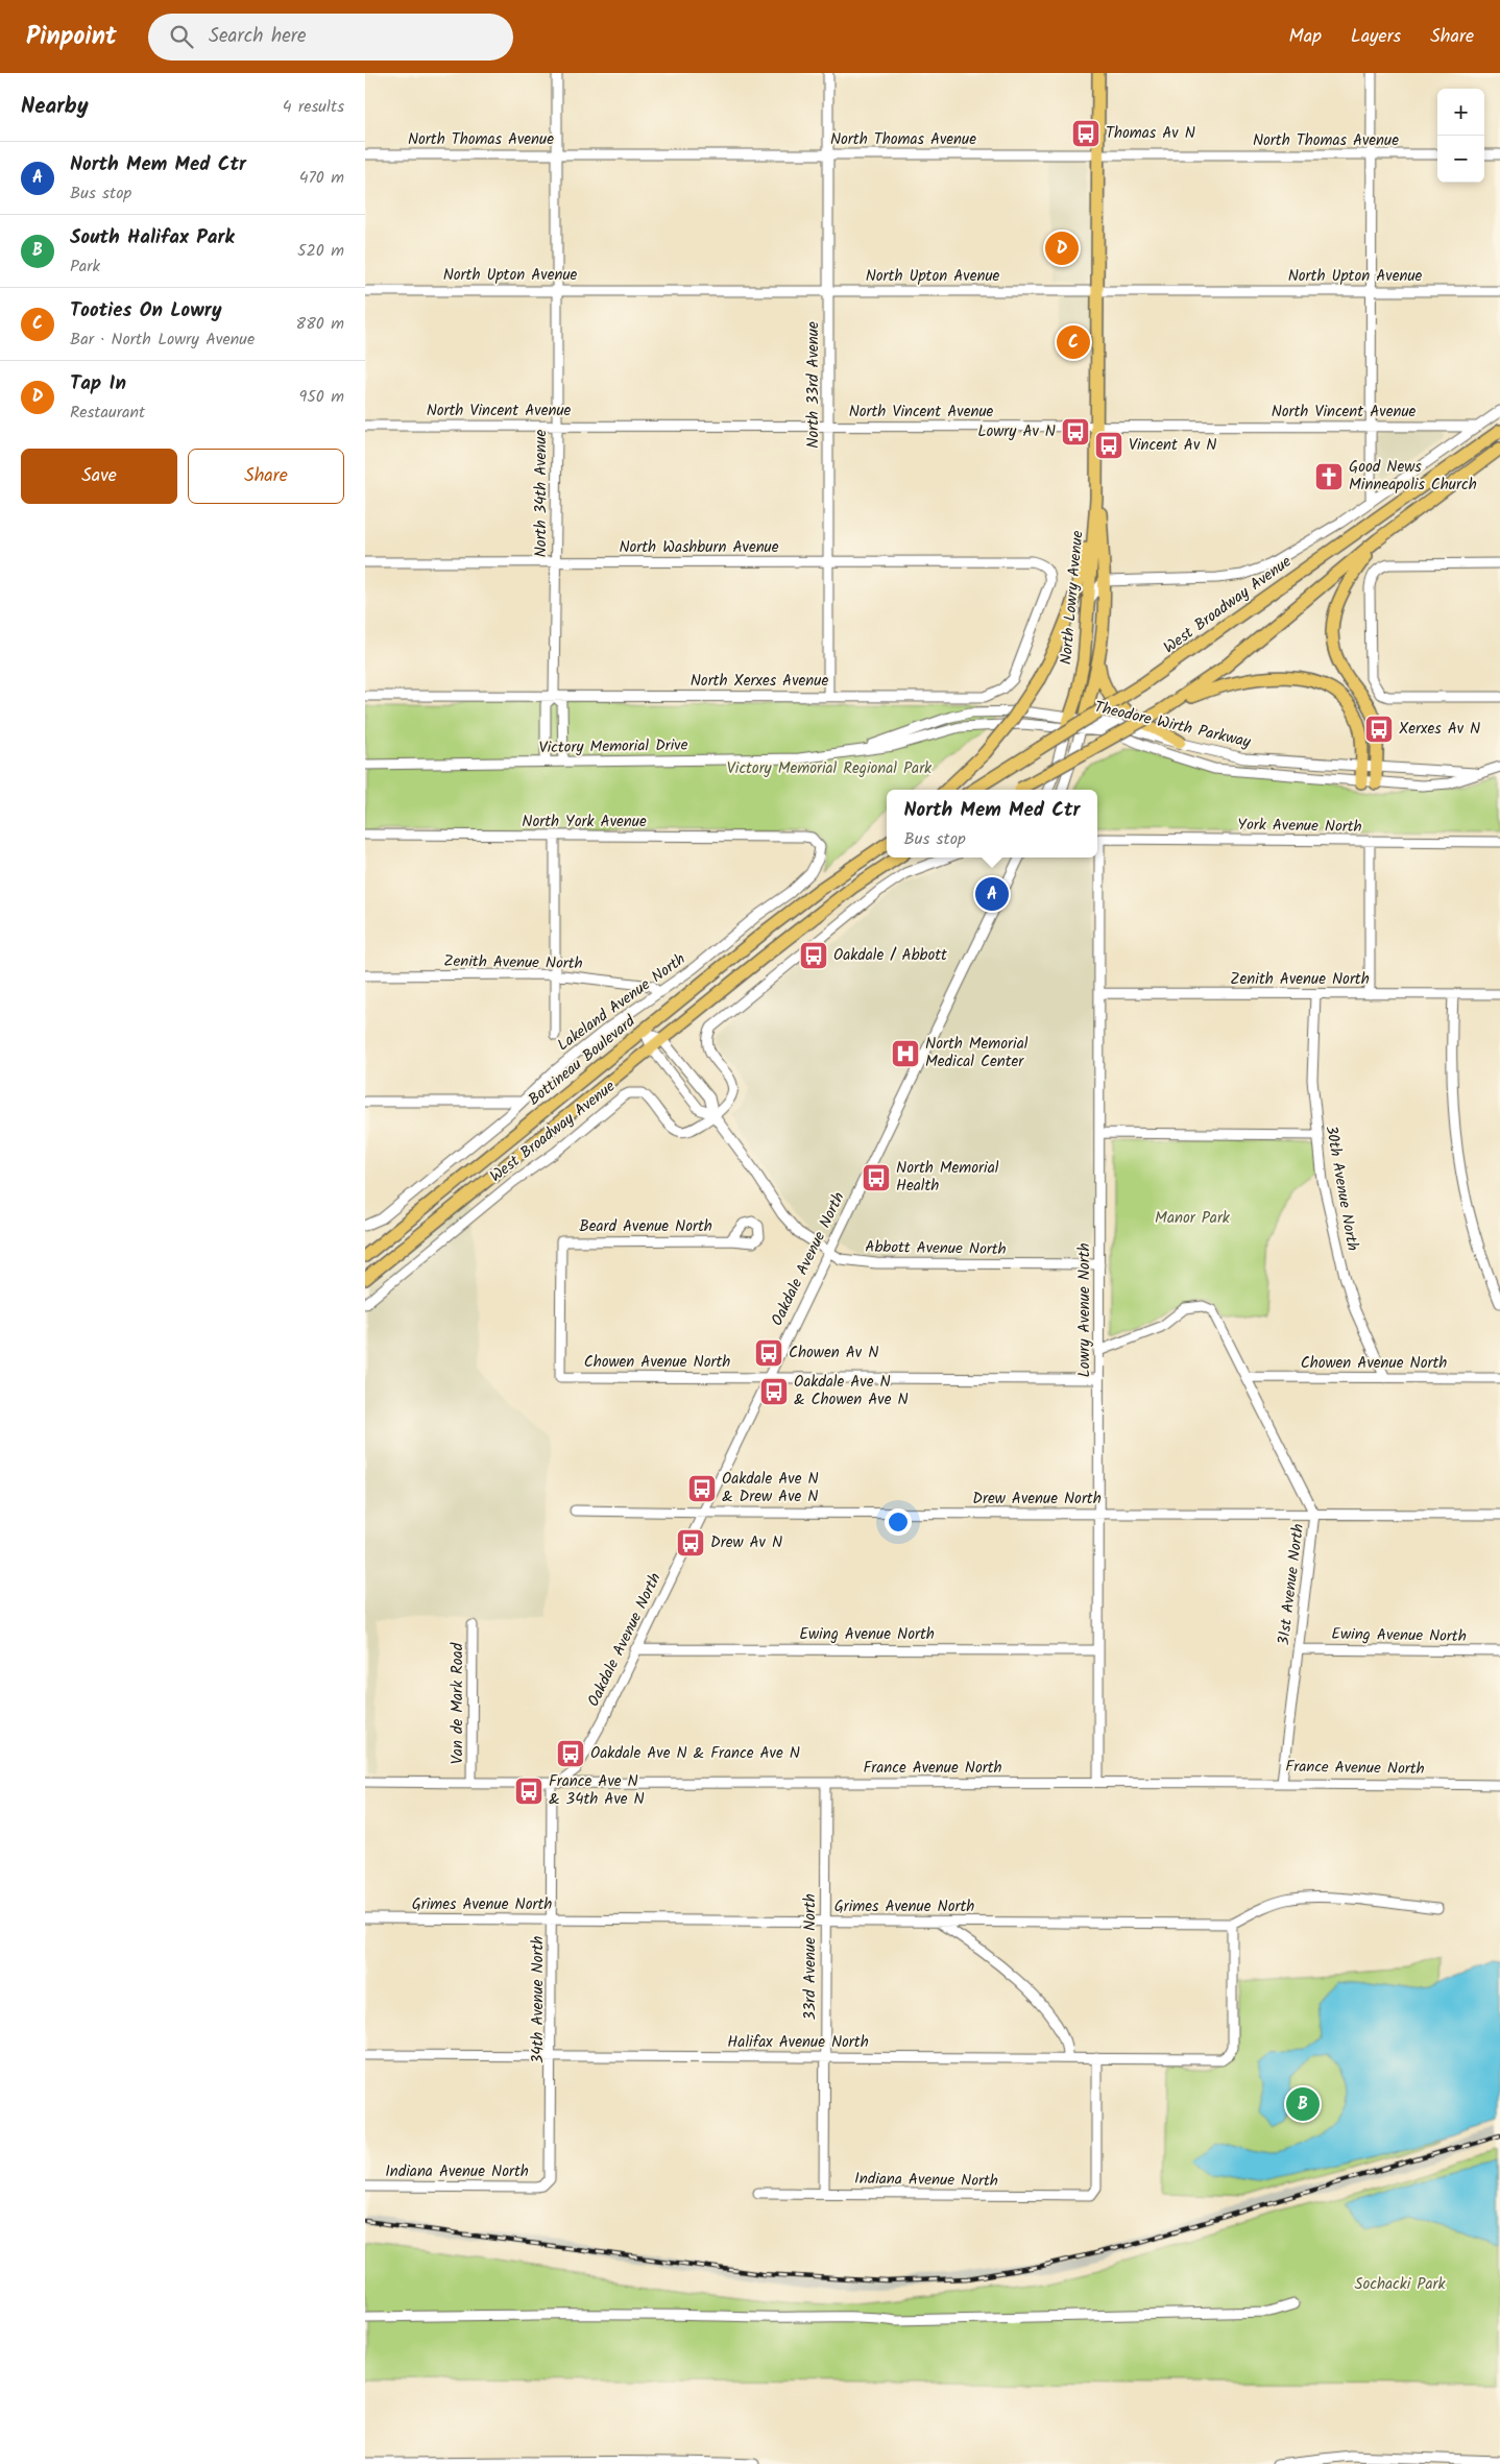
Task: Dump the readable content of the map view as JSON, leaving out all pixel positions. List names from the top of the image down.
{
  "streets": {
    "main road": ["North Lowry Avenue", "West Broadway Avenue", "Bottineau Boulevard"],
    "street": [
      "North Thomas Avenue",
      "North Upton Avenue",
      "North 33rd Avenue",
      "North Vincent Avenue",
      "North 34th Avenue",
      "North Washburn Avenue",
      "North Xerxes Avenue",
      "Theodore Wirth Parkway",
      "Victory Memorial Drive",
      "North York Avenue",
      "York Avenue North",
      "Zenith Avenue North",
      "Lakeland Avenue North",
      "30th Avenue North",
      "Beard Avenue North",
      "Abbott Avenue North",
      "Oakdale Avenue North",
      "Lowry Avenue North",
      "Chowen Avenue North",
      "Drew Avenue North",
      "31st Avenue North",
      "Ewing Avenue North",
      "Van de Mark Road",
      "France Avenue North",
      "Grimes Avenue North",
      "33rd Avenue North",
      "34th Avenue North",
      "Halifax Avenue North",
      "Indiana Avenue North"
    ]
  },
  "crossings": [
    ["North Thomas Avenue", "North 33rd Avenue"],
    ["North Thomas Avenue", "North 34th Avenue"],
    ["North Thomas Avenue", "North Lowry Avenue"],
    ["North Upton Avenue", "North 33rd Avenue"],
    ["North Upton Avenue", "North 34th Avenue"],
    ["North Upton Avenue", "North Lowry Avenue"],
    ["North 33rd Avenue", "North Vincent Avenue"],
    ["North 33rd Avenue", "North Washburn Avenue"],
    ["North 33rd Avenue", "North Xerxes Avenue"],
    ["North Vincent Avenue", "North 34th Avenue"],
    ["North Vincent Avenue", "North Lowry Avenue"],
    ["North Vincent Avenue", "West Broadway Avenue"],
    ["North 34th Avenue", "North Washburn Avenue"],
    ["North 34th Avenue", "North Xerxes Avenue"],
    ["North 34th Avenue", "Victory Memorial Drive"],
    ["North Washburn Avenue", "North Xerxes Avenue"],
    ["North Lowry Avenue", "West Broadway Avenue"],
    ["North Lowry Avenue", "Theodore Wirth Parkway"],
    ["West Broadway Avenue", "Abbott Avenue North"],
    ["Theodore Wirth Parkway", "Victory Memorial Drive"],
    ["North York Avenue", "Lakeland Avenue North"],
    ["York Avenue North", "Lowry Avenue North"],
    ["Zenith Avenue North", "Lakeland Avenue North"],
    ["Zenith Avenue North", "30th Avenue North"],
    ["Zenith Avenue North", "Lowry Avenue North"],
    ["Bottineau Boulevard", "Abbott Avenue North"],
    ["30th Avenue North", "Chowen Avenue North"],
    ["Beard Avenue North", "Chowen Avenue North"],
    ["Abbott Avenue North", "Oakdale Avenue North"],
    ["Abbott Avenue North", "Lowry Avenue North"],
    ["Oakdale Avenue North", "Chowen Avenue North"],
    ["Oakdale Avenue North", "Drew Avenue North"],
    ["Oakdale Avenue North", "Ewing Avenue North"],
    ["Oakdale Avenue North", "France Avenue North"],
    ["Oakdale Avenue North", "34th Avenue North"],
    ["Lowry Avenue North", "Chowen Avenue North"],
    ["Lowry Avenue North", "Drew Avenue North"],
    ["Lowry Avenue North", "31st Avenue North"],
    ["Lowry Avenue North", "Ewing Avenue North"],
    ["Lowry Avenue North", "France Avenue North"],
    ["Chowen Avenue North", "31st Avenue North"],
    ["Drew Avenue North", "31st Avenue North"],
    ["31st Avenue North", "Ewing Avenue North"],
    ["31st Avenue North", "France Avenue North"],
    ["Van de Mark Road", "France Avenue North"],
    ["France Avenue North", "33rd Avenue North"],
    ["France Avenue North", "34th Avenue North"],
    ["Grimes Avenue North", "33rd Avenue North"],
    ["Grimes Avenue North", "34th Avenue North"],
    ["Grimes Avenue North", "Halifax Avenue North"],
    ["33rd Avenue North", "Halifax Avenue North"],
    ["33rd Avenue North", "Indiana Avenue North"],
    ["34th Avenue North", "Halifax Avenue North"],
    ["34th Avenue North", "Indiana Avenue North"],
    ["Halifax Avenue North", "Indiana Avenue North"]
  ],
  "parks": ["Victory Memorial Regional Park", "Manor Park", "Sochacki Park"],
  "places": {
    "bus stop": [
      "Thomas Av N",
      "Lowry Av N",
      "Vincent Av N",
      "Xerxes Av N",
      "Oakdale / Abbott",
      "North Memorial Health",
      "Chowen Av N",
      "Oakdale Ave N & Chowen Ave N",
      "Oakdale Ave N & Drew Ave N",
      "Drew Av N",
      "Oakdale Ave N & France Ave N",
      "France Ave N & 34th Ave N"
    ],
    "church": ["Good News Minneapolis Church"],
    "hospital": ["North Memorial Medical Center"]
  },
  "page": {
    "header": "Pinpoint",
    "search": "Search here",
    "nav": ["Map", "Layers", "Share"],
    "heading": ["Nearby", "4 results"],
    "map_buttons": ["+", "−"],
    "list": [
      {
        "mark": "A",
        "name": "North Mem Med Ctr",
        "note": "Bus stop",
        "value": "470 m"
      },
      {
        "mark": "B",
        "name": "South Halifax Park",
        "note": "Park",
        "value": "520 m"
      },
      {
        "mark": "C",
        "name": "Tooties On Lowry",
        "note": "Bar · North Lowry Avenue",
        "value": "880 m"
      },
      {
        "mark": "D",
        "name": "Tap In",
        "note": "Restaurant",
        "value": "950 m"
      }
    ],
    "pins": [
      "D",
      "C",
      "A",
      "B"
    ],
    "buttons": ["Save", "Share"],
    "popup": ["North Mem Med Ctr", "Bus stop"]
  }
}
